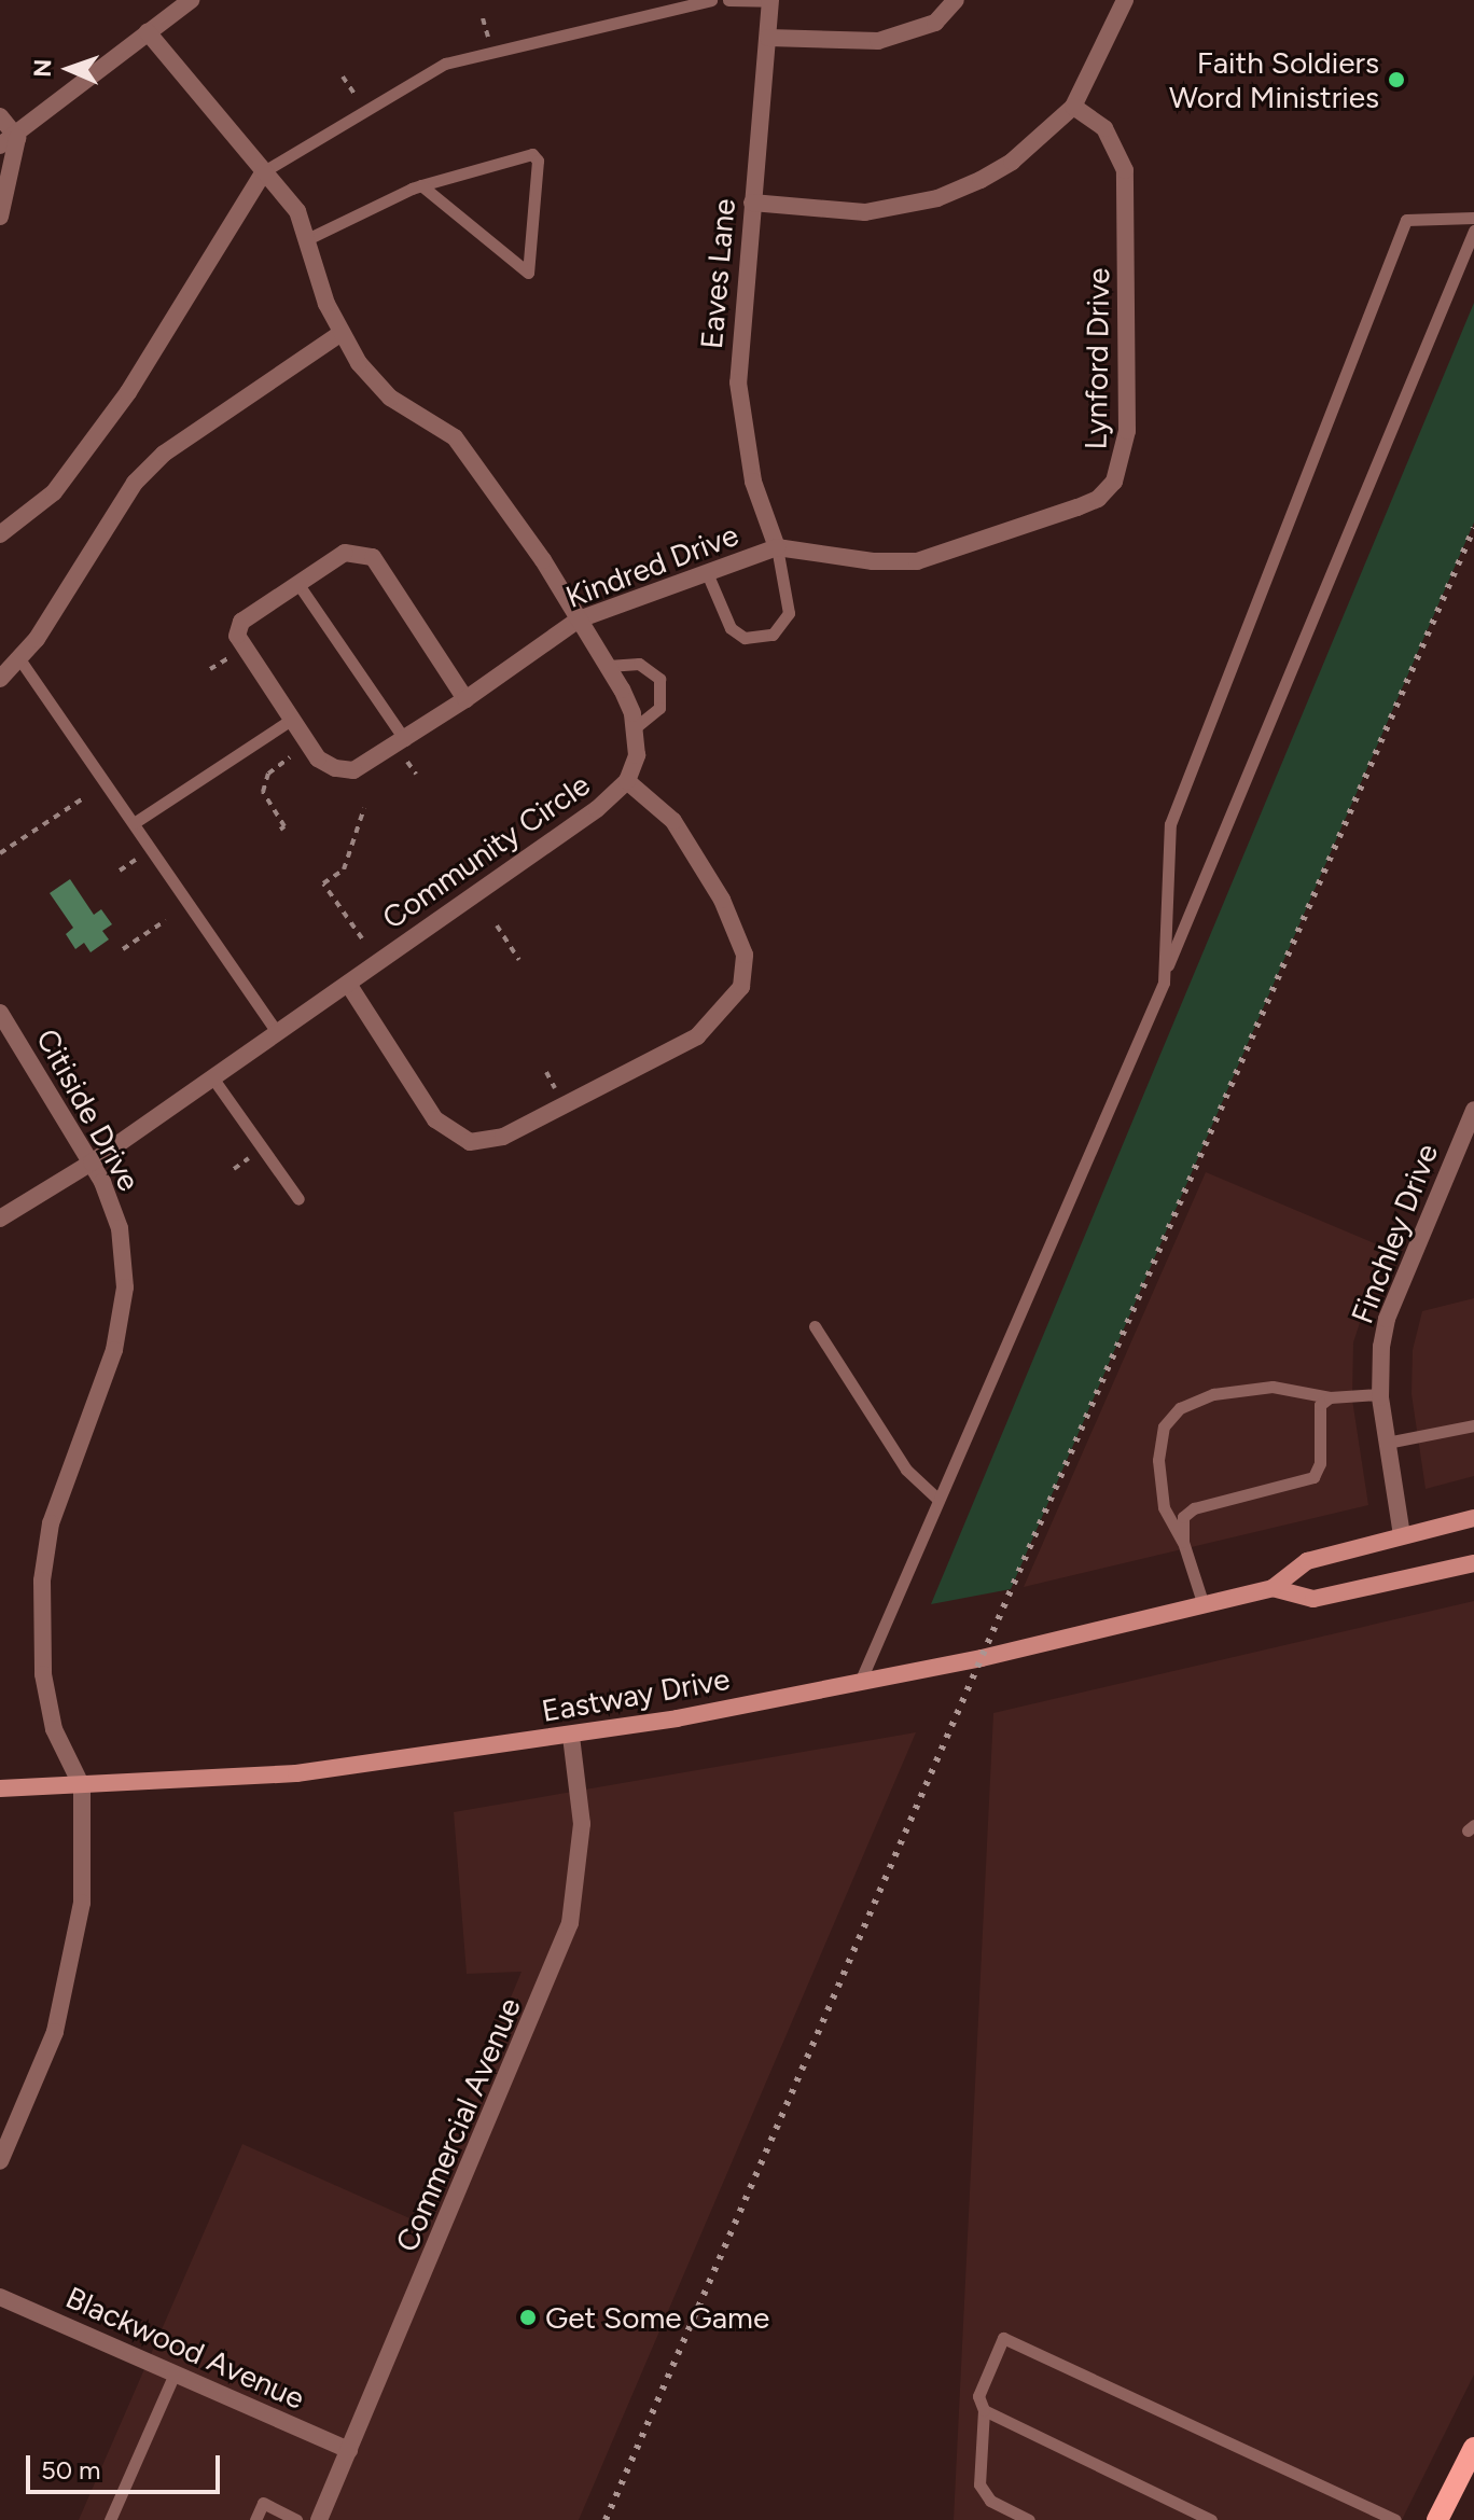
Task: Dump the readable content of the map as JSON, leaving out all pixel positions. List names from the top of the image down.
{
  "streets": {
    "main road": ["Eastway Drive"],
    "street": [
      "Eaves Lane",
      "Lynford Drive",
      "Kindred Drive",
      "Community Circle",
      "Citiside Drive",
      "Finchley Drive",
      "Commercial Avenue",
      "Blackwood Avenue"
    ]
  },
  "crossings": [
    ["Eaves Lane", "Lynford Drive"],
    ["Eaves Lane", "Kindred Drive"],
    ["Lynford Drive", "Kindred Drive"],
    ["Community Circle", "Citiside Drive"],
    ["Citiside Drive", "Eastway Drive"],
    ["Finchley Drive", "Eastway Drive"],
    ["Eastway Drive", "Commercial Avenue"],
    ["Commercial Avenue", "Blackwood Avenue"]
  ],
  "places": ["Faith Soldiers Word Ministries", "Get Some Game"],
  "scale_bar": "50 m",
  "north": "left"
}
